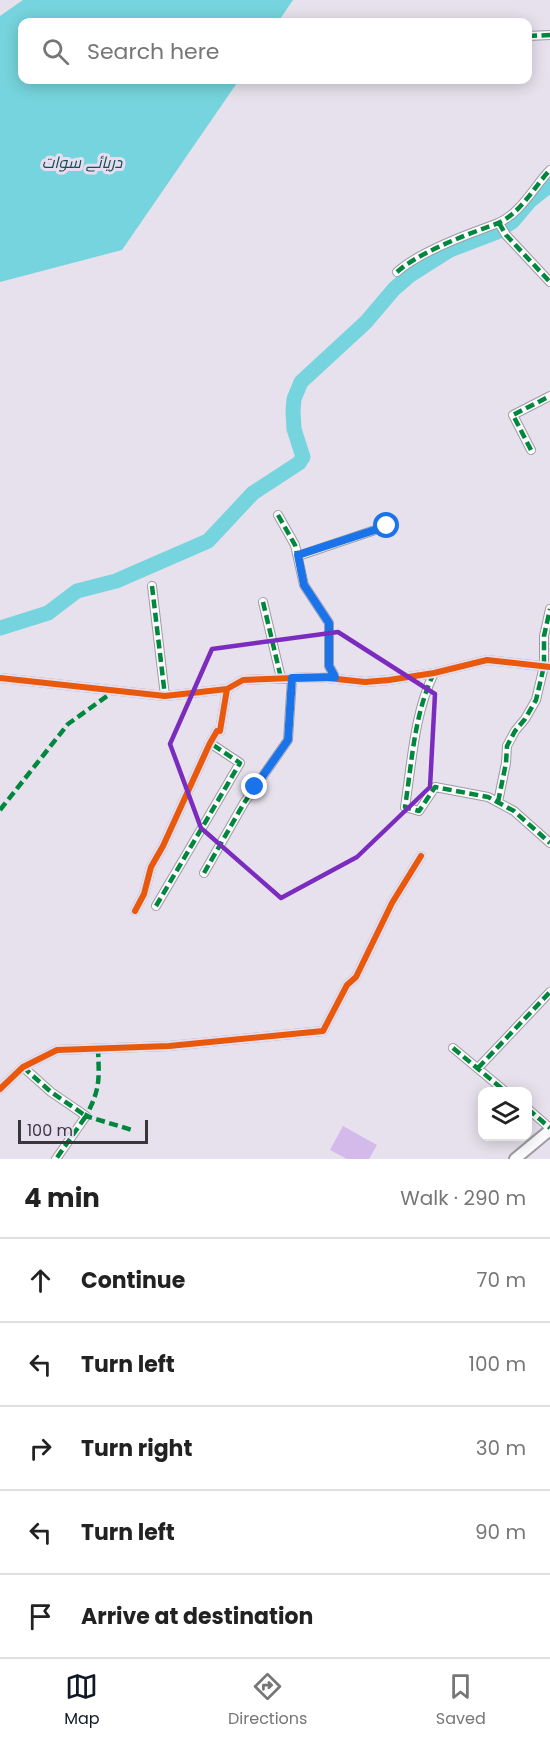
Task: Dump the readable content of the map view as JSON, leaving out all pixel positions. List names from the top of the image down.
{
  "water": ["دریائے سوات"],
  "scale_bar": "100 m",
  "page": {
    "search": "Search here",
    "scale": "100 m",
    "heading": ["4 min", "Walk · 290 m"],
    "list": [
      ["Continue", "70 m"],
      ["Turn left", "100 m"],
      ["Turn right", "30 m"],
      ["Turn left", "90 m"],
      "Arrive at destination"
    ],
    "nav": ["Map", "Directions", "Saved"]
  }
}
